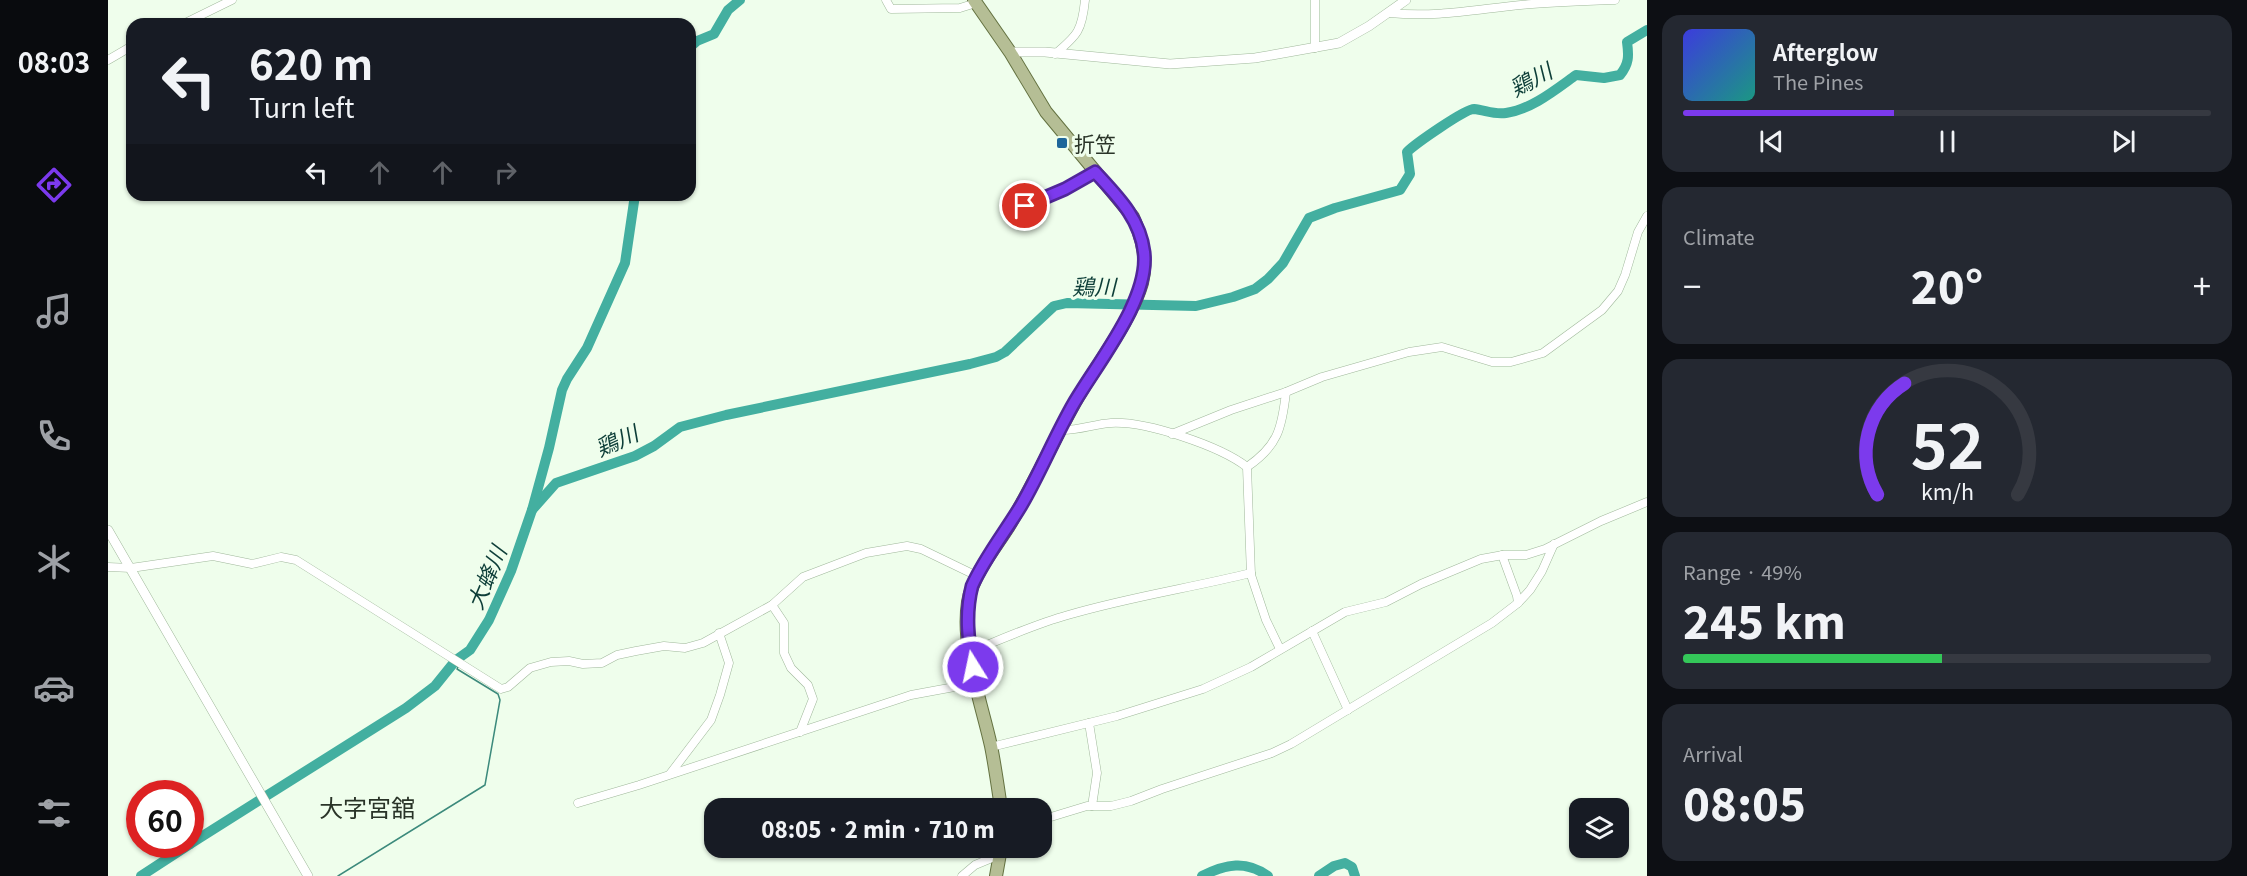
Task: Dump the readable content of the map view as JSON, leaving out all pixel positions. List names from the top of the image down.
{
  "districts": ["大字宮舘"],
  "water": ["鶏川", "大蜂川"],
  "places": {
    "transit": ["折笠"]
  },
  "page": {
    "tabs": "08:03",
    "turn": ["620 m", "Turn left"],
    "song": ["Afterglow", "The Pines"],
    "tile": [
      "Climate",
      ["Range · 49%", "245 km"],
      ["Arrival", "08:05"]
    ],
    "heat": ["−", "20°", "+"],
    "limit": "60",
    "trip": "08:05 · 2 min · 710 m",
    "gauge": ["52", "km/h"]
  }
}
